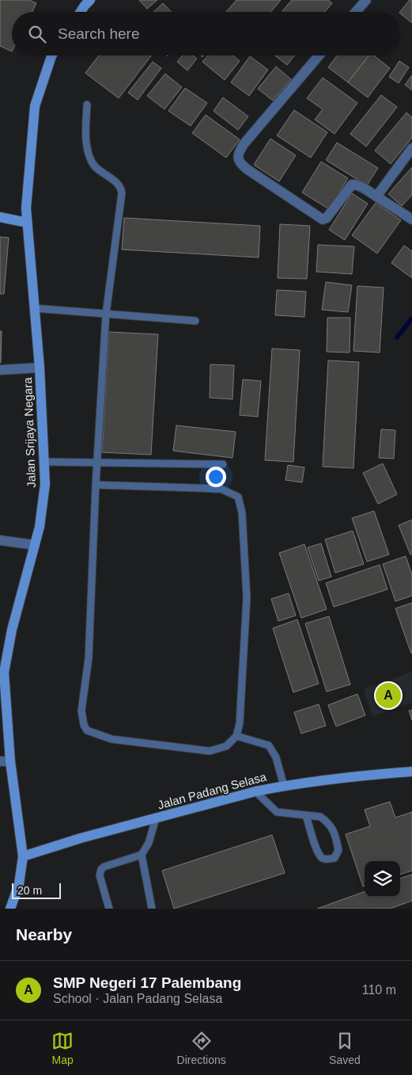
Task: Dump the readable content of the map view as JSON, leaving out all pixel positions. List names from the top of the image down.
{
  "streets": {
    "main road": ["Jalan Srijaya Negara", "Jalan Padang Selasa"]
  },
  "crossings": [
    ["Jalan Srijaya Negara", "Jalan Padang Selasa"]
  ],
  "scale_bar": "20 m",
  "page": {
    "search": "Search here",
    "pins": "A",
    "scale": "20 m",
    "heading": "Nearby",
    "list": [
      {
        "mark": "A",
        "name": "SMP Negeri 17 Palembang",
        "note": "School · Jalan Padang Selasa",
        "value": "110 m"
      }
    ],
    "nav": ["Map", "Directions", "Saved"]
  }
}
